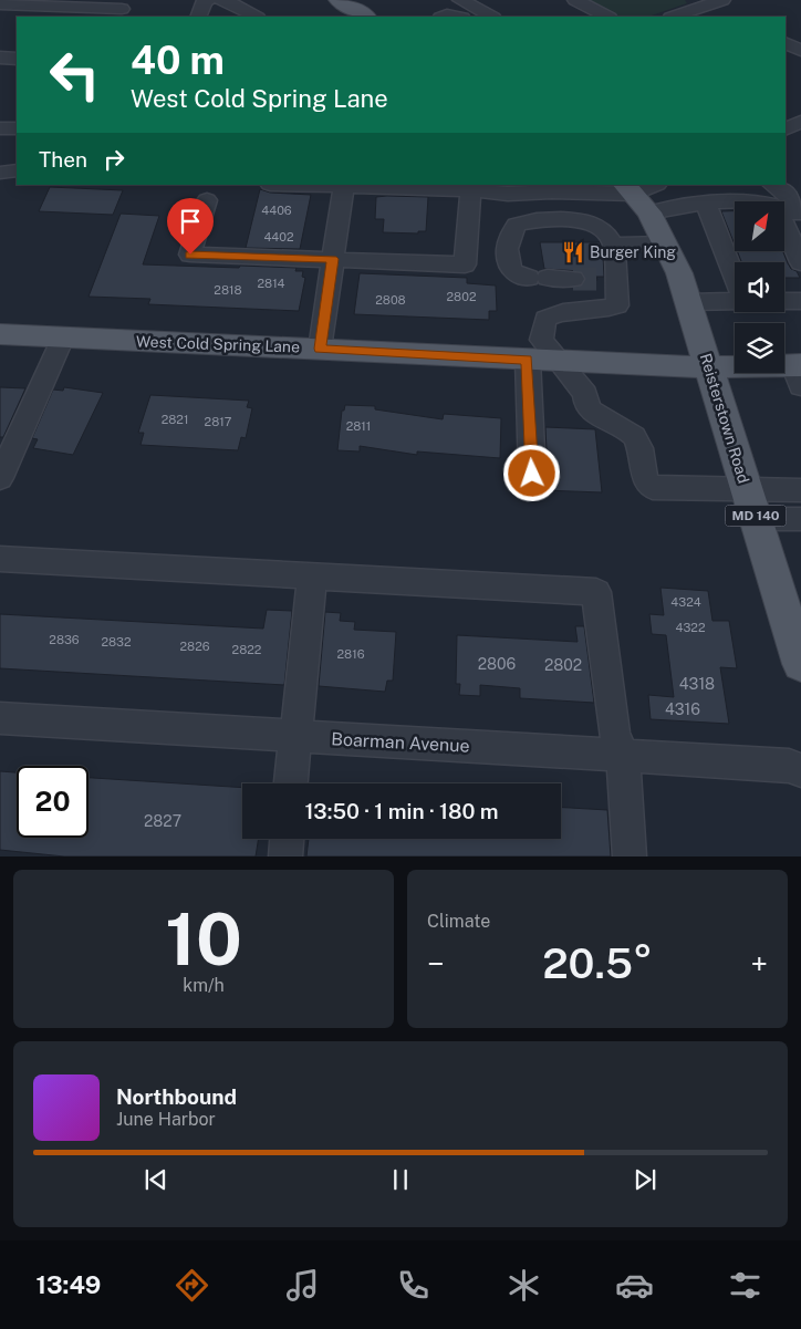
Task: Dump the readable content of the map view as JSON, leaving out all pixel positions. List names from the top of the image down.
{
  "streets": {
    "main road": ["West Cold Spring Lane", "Reisterstown Road", "MD 140"],
    "street": ["Boarman Avenue"]
  },
  "crossings": [
    ["West Cold Spring Lane", "Reisterstown Road"]
  ],
  "places": {
    "restaurant": ["Burger King"]
  },
  "house_numbers": [
    "4406",
    "4402",
    "2814",
    "2818",
    "2802",
    "2808",
    "2821",
    "2817",
    "2811",
    "4324",
    "4322",
    "2836",
    "2832",
    "2826",
    "2822",
    "2816",
    "2806",
    "2802",
    "4318",
    "4316",
    "2827"
  ],
  "north": "top right",
  "page": {
    "turn": ["40 m", "West Cold Spring Lane"],
    "then": "Then",
    "limit": "20",
    "trip": "13:50 · 1 min · 180 m",
    "tile": [
      ["10", "km/h"],
      "Climate"
    ],
    "heat": ["−", "20.5°", "+"],
    "song": ["Northbound", "June Harbor"],
    "tabs": "13:49"
  }
}
